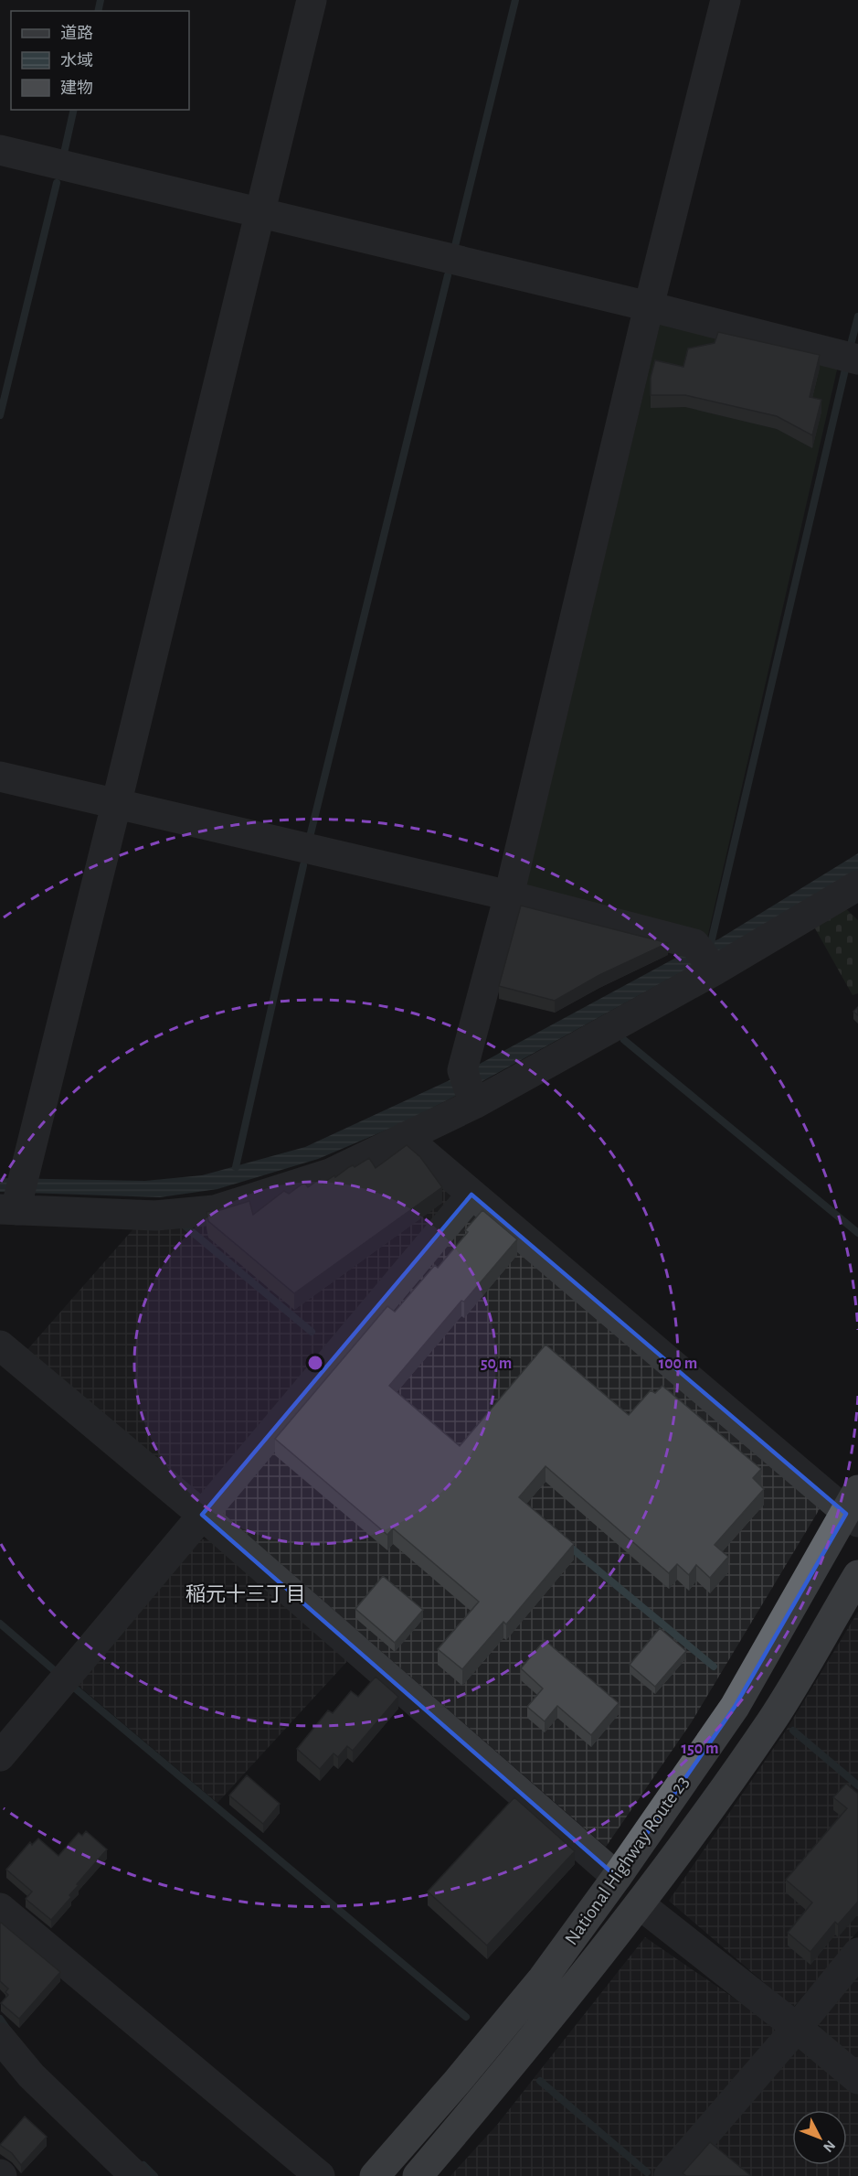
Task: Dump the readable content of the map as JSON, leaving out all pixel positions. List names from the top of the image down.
{
  "streets": {
    "highway": ["National Highway Route 23"]
  },
  "districts": ["稲元十三丁目"],
  "legend": ["道路", "水域", "建物"],
  "north": "bottom right",
  "rings": ["50 m", "100 m", "150 m"]
}
